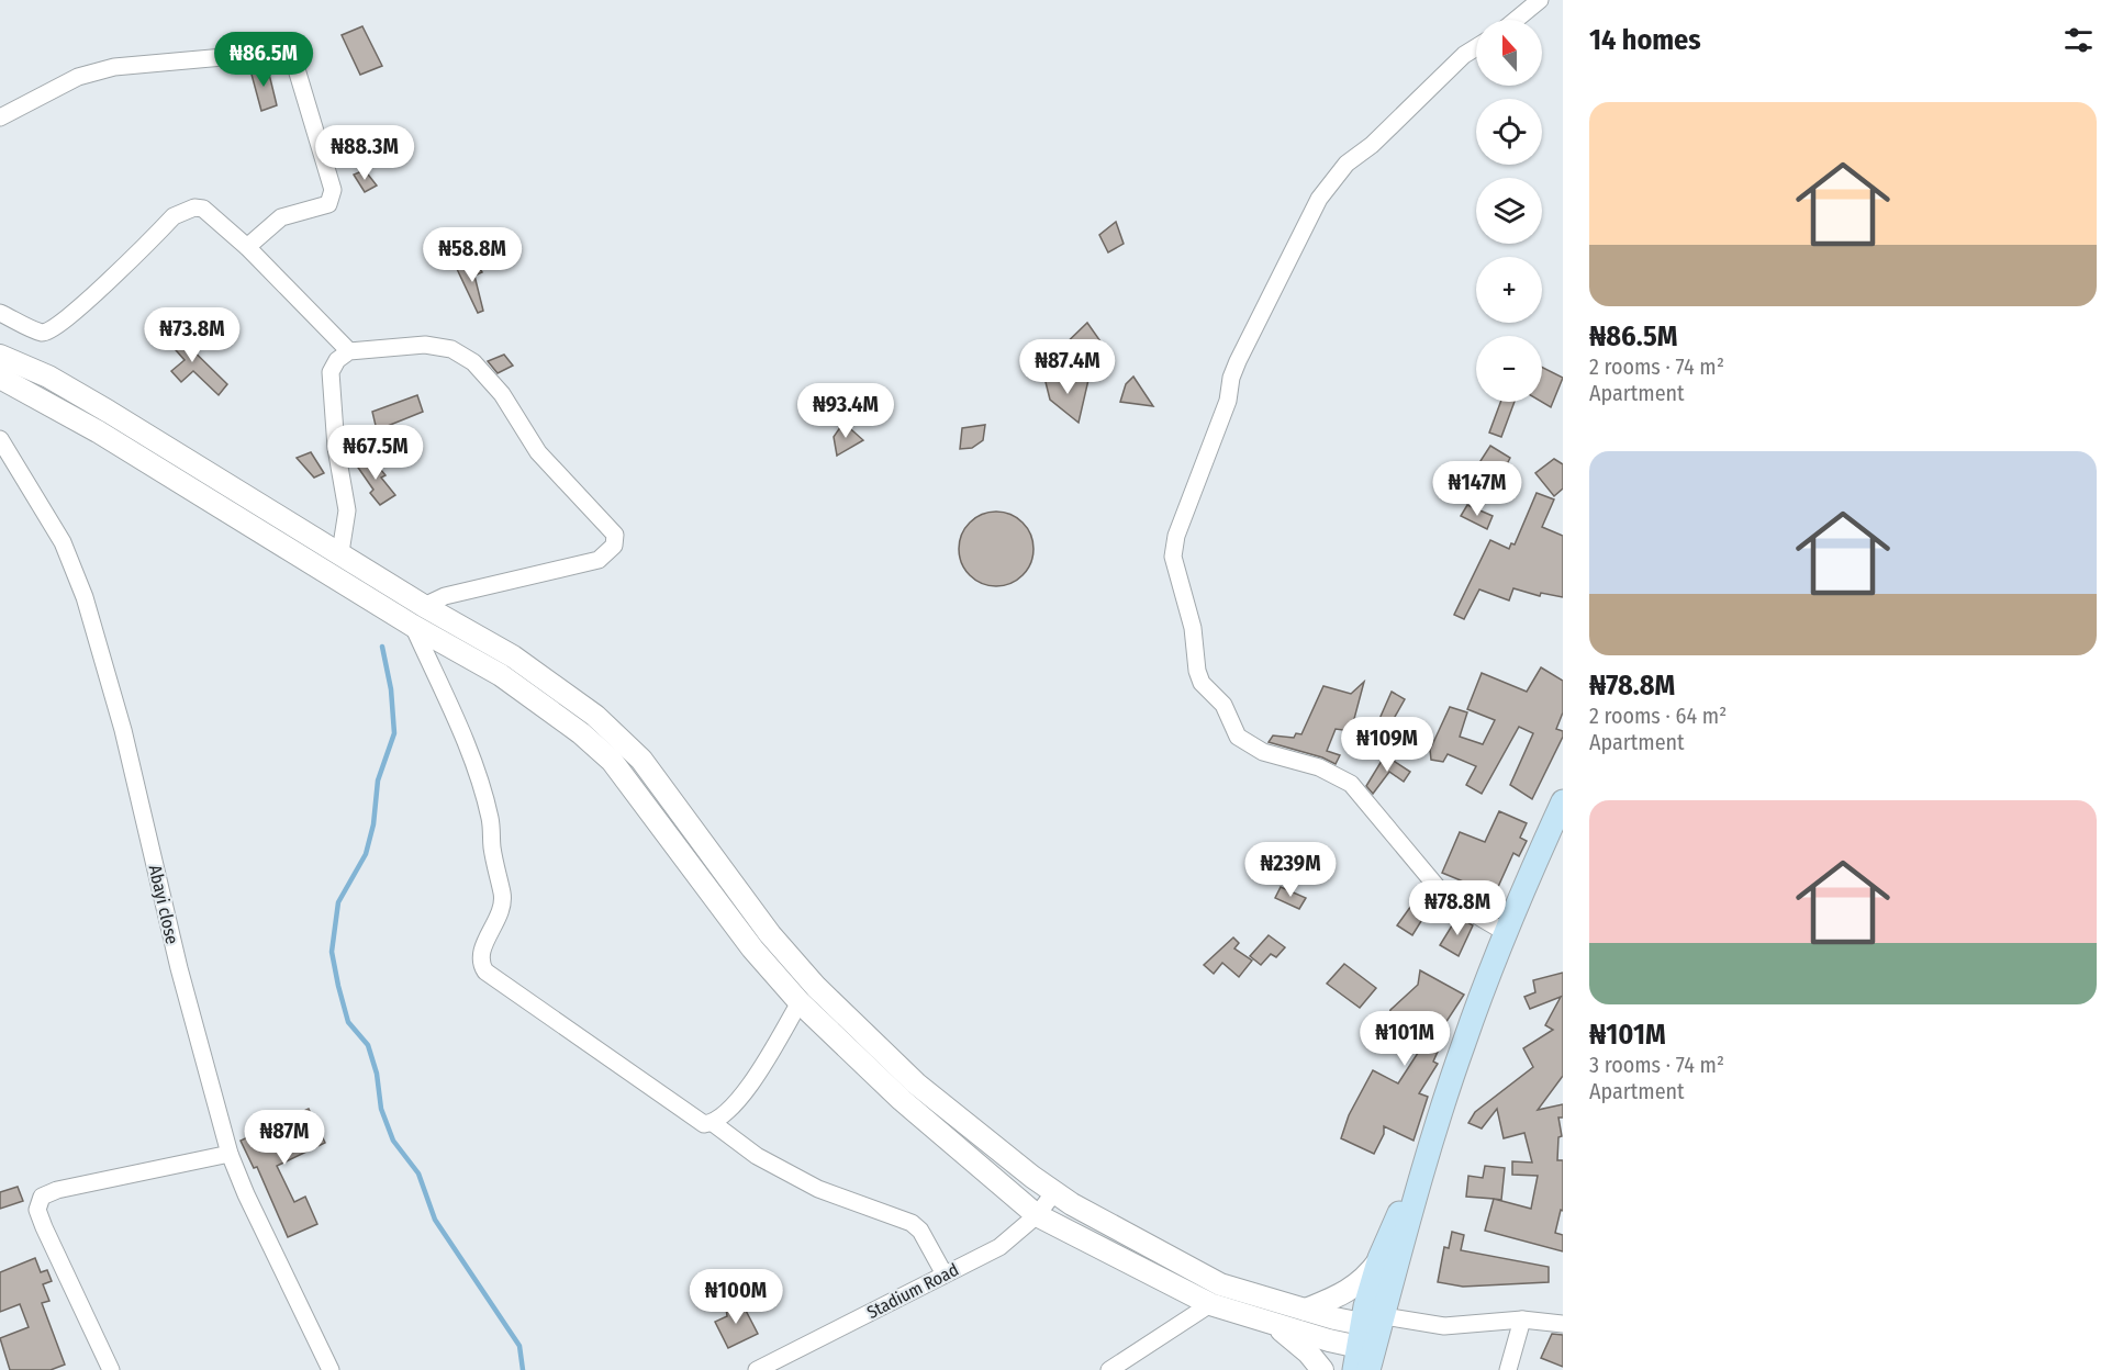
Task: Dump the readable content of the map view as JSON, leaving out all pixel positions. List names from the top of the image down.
{
  "streets": {
    "street": ["Abayi close", "Stadium Road"]
  },
  "north": "top",
  "page": {
    "heading": "14 homes",
    "map_buttons": ["+", "−"],
    "price": [
      "₦86.5M",
      "₦88.3M",
      "₦58.8M",
      "₦73.8M",
      "₦87.4M",
      "₦93.4M",
      "₦67.5M",
      "₦147M",
      "₦109M",
      "₦239M",
      "₦78.8M",
      "₦101M",
      "₦87M",
      "₦100M"
    ],
    "list": [
      {
        "name": "₦86.5M",
        "note": "2 rooms · 74 m² · Apartment"
      },
      {
        "name": "₦78.8M",
        "note": "2 rooms · 64 m² · Apartment"
      },
      {
        "name": "₦101M",
        "note": "3 rooms · 74 m² · Apartment"
      }
    ]
  }
}
